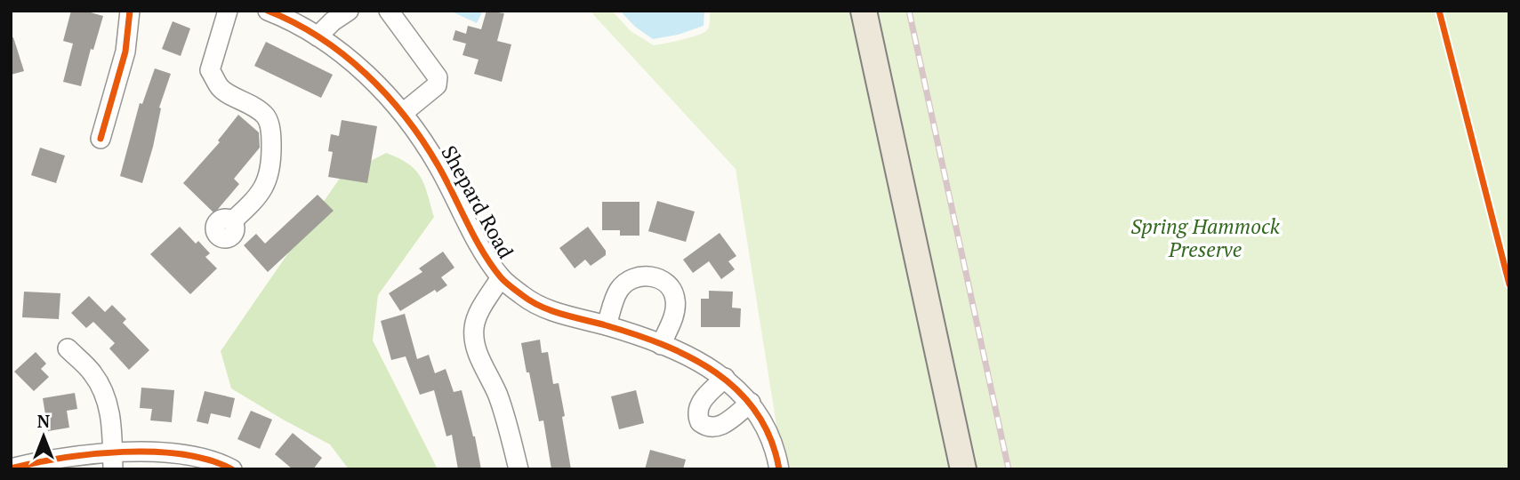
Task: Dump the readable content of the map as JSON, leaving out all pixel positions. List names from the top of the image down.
{
  "streets": {
    "street": ["Shepard Road"]
  },
  "parks": ["Spring Hammock Preserve"],
  "north": "top"
}
